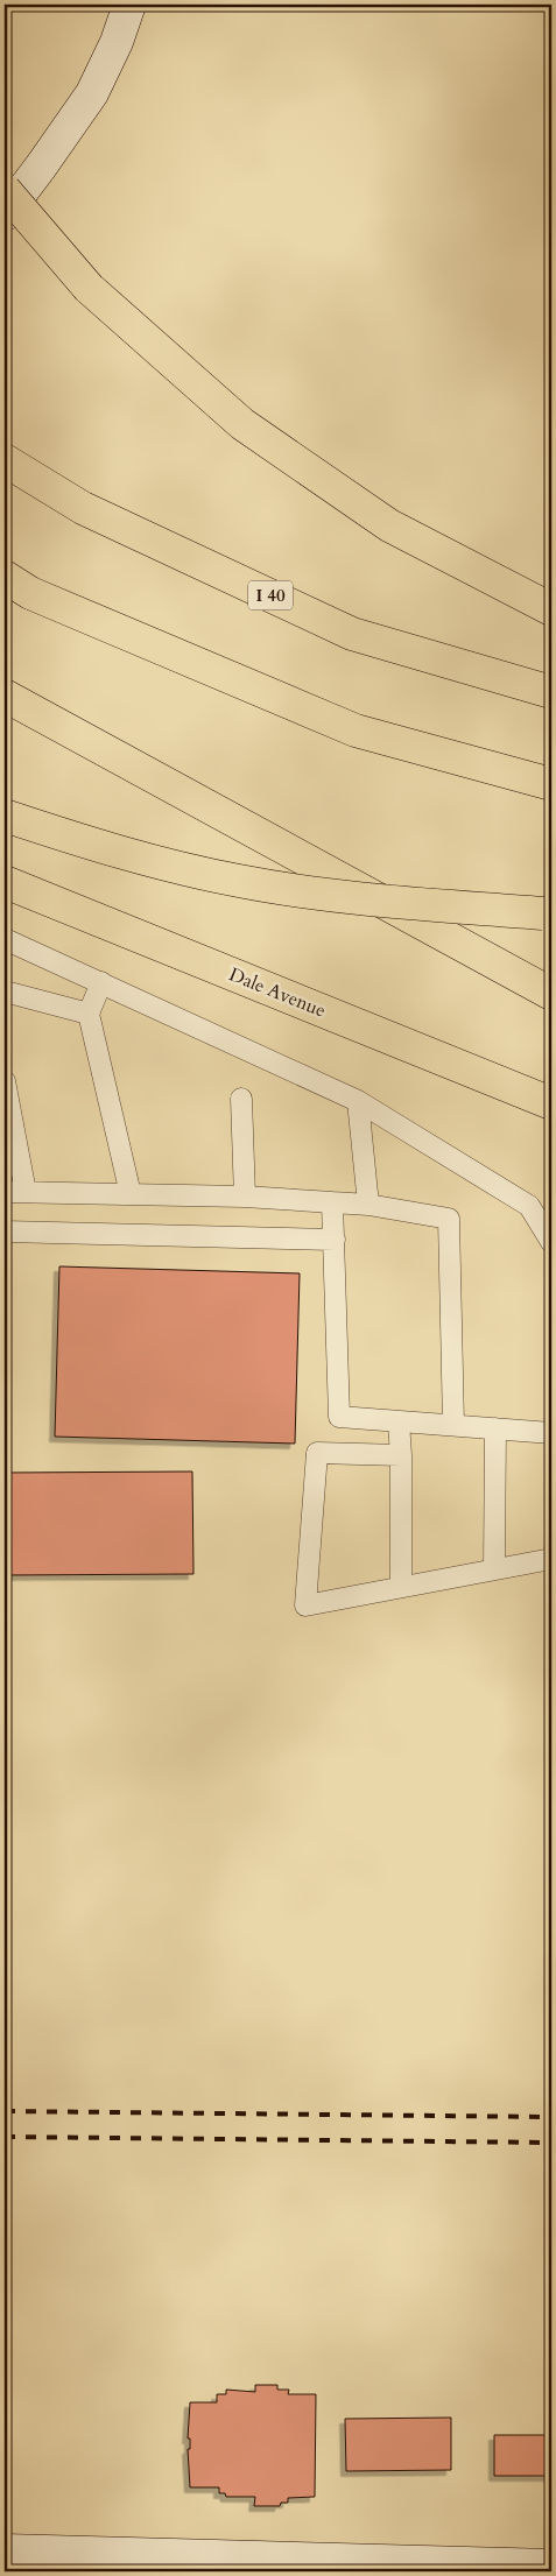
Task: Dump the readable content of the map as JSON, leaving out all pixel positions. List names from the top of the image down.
{
  "streets": {
    "main road": ["I 40", "Dale Avenue"]
  }
}
